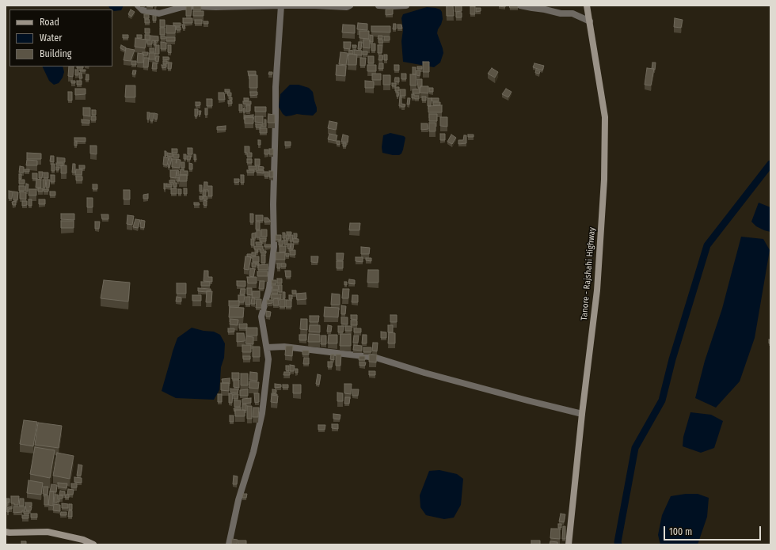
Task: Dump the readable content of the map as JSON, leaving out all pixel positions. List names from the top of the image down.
{
  "streets": {
    "main road": ["Tanore - Rajshahi Highway"]
  },
  "legend": ["Road", "Water", "Building"],
  "scale_bar": "100 m"
}
